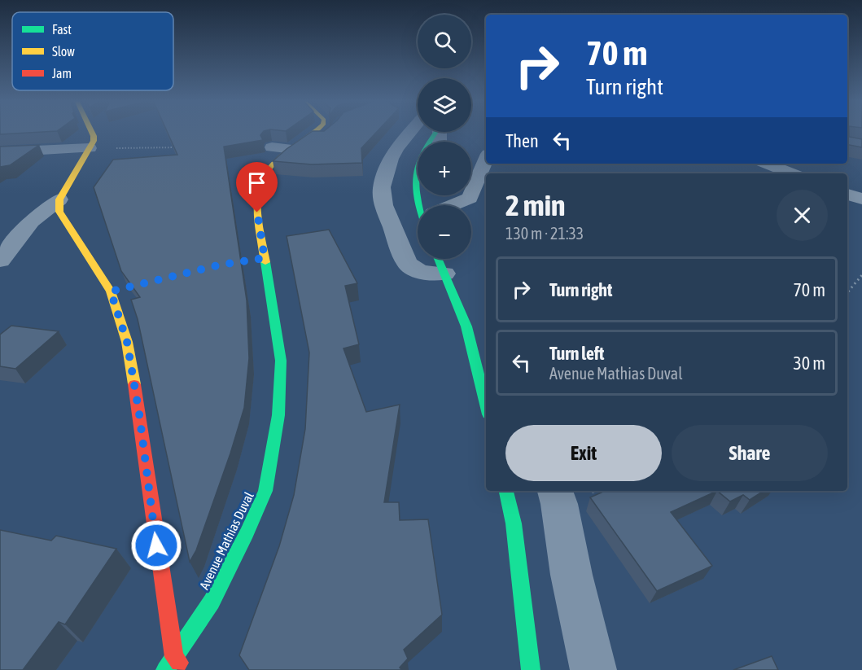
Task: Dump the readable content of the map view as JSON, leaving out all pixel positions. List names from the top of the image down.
{
  "streets": {
    "main road": ["Avenue Mathias Duval"]
  },
  "legend": ["Fast", "Slow", "Jam"],
  "page": {
    "map_buttons": ["+", "−"],
    "turn": ["70 m", "Turn right"],
    "then": "Then",
    "heading": ["2 min", "130 m · 21:33"],
    "list": [
      {
        "name": "Turn right",
        "value": "70 m"
      },
      {
        "name": "Turn left",
        "note": "Avenue Mathias Duval",
        "value": "30 m"
      }
    ],
    "buttons": ["Exit", "Share"]
  }
}
